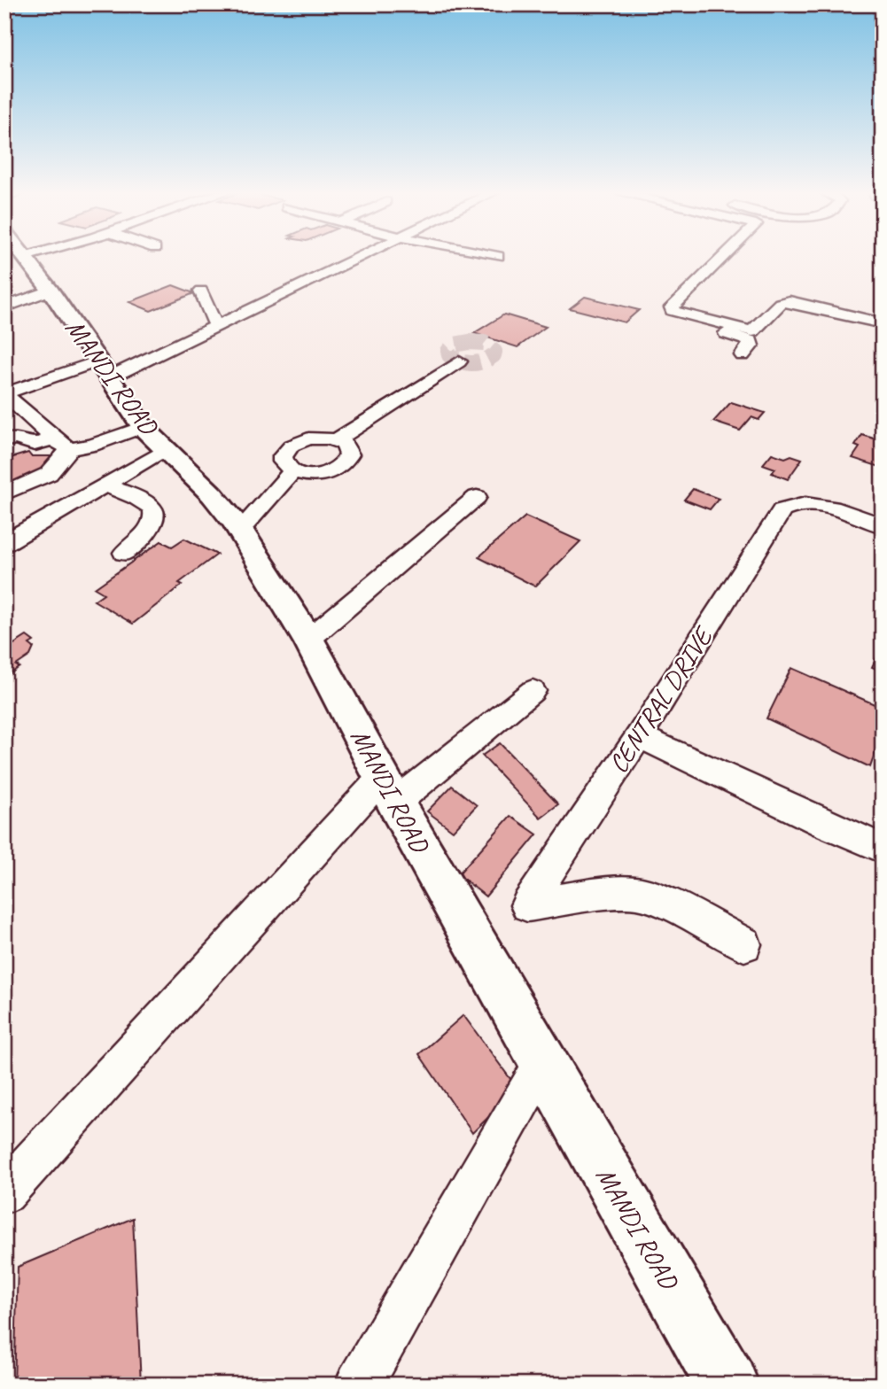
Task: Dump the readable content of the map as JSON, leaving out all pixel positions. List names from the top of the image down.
{
  "streets": {
    "street": ["MANDI ROAD", "CENTRAL DRIVE"]
  }
}
